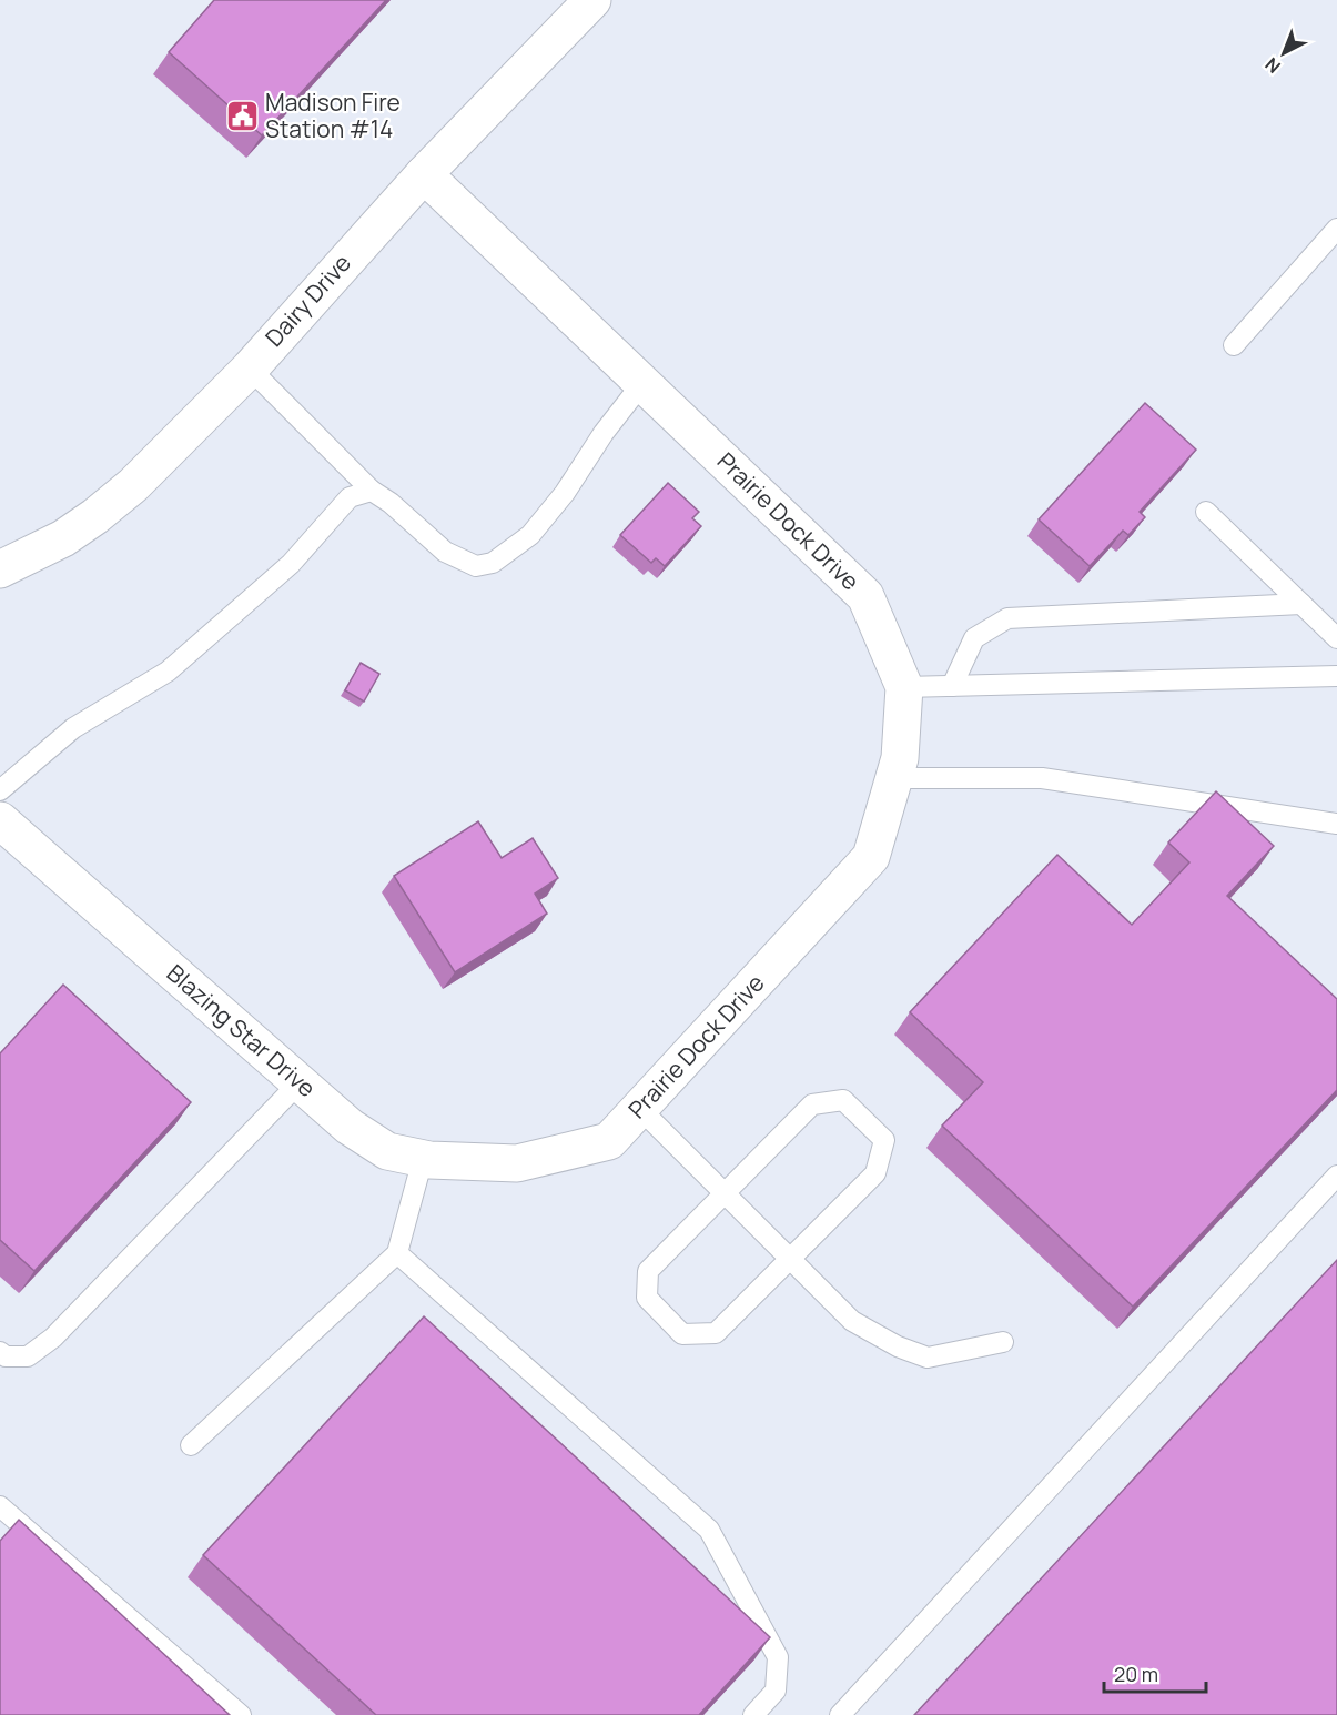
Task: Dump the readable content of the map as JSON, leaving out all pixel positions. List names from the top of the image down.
{
  "streets": {
    "street": ["Dairy Drive", "Prairie Dock Drive", "Blazing Star Drive"]
  },
  "crossings": [
    ["Dairy Drive", "Prairie Dock Drive"],
    ["Prairie Dock Drive", "Blazing Star Drive"]
  ],
  "places": {
    "public building": ["Madison Fire Station #14"]
  },
  "scale_bar": "20 m",
  "north": "bottom left"
}
